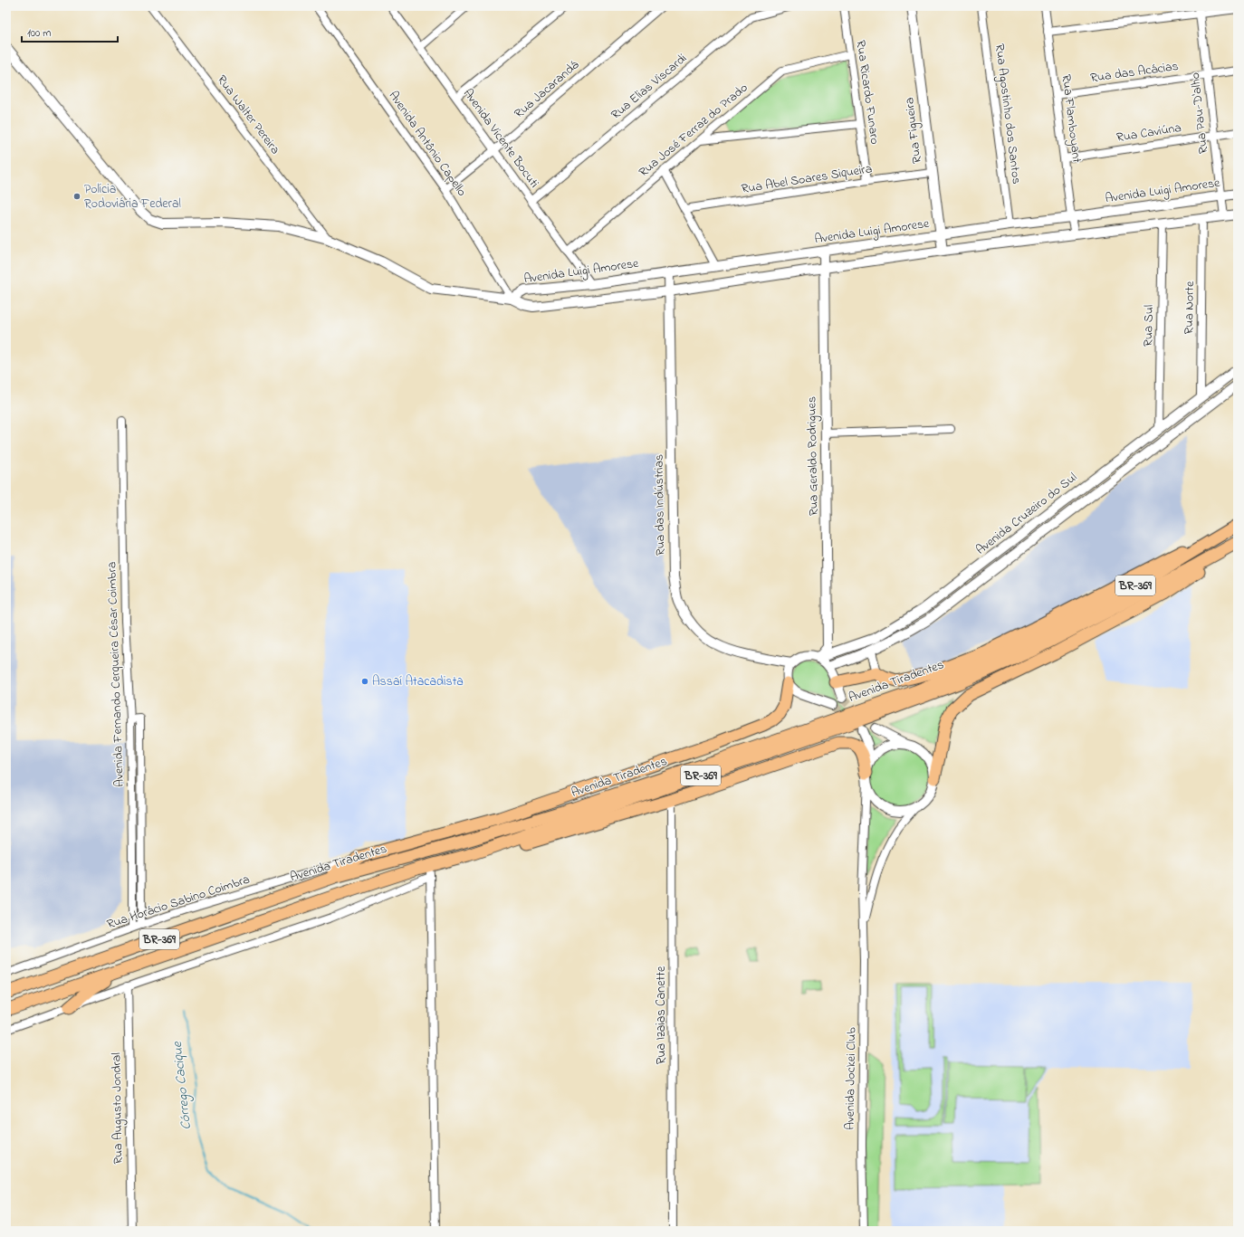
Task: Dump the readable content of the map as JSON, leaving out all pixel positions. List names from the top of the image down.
{
  "streets": {
    "highway": ["BR-369", "Avenida Tiradentes"],
    "street": [
      "Rua das Acácias",
      "Rua Elias Viscardi",
      "Rua Jacarandá",
      "Rua Ricardo Funaro",
      "Rua Pau-D'alho",
      "Rua Agostinho dos Santos",
      "Rua Walter Pereira",
      "Rua Flamboyant",
      "Rua José Ferraz do Prado",
      "Rua Figueira",
      "Rua Caviúna",
      "Avenida Vicente Bocuti",
      "Avenida Antônio Capello",
      "Rua Abel Soares Siqueira",
      "Avenida Luigi Amorese",
      "Rua Norte",
      "Rua Sul",
      "Rua Geraldo Rodrigues",
      "Rua das Indústrias",
      "Avenida Cruzeiro do Sul",
      "Avenida Fernando Cerqueira César Coimbra",
      "Rua Horácio Sabino Coimbra",
      "Rua Izaias Canette",
      "Avenida Jockei Club",
      "Rua Augusto Jondral"
    ]
  },
  "crossings": [
    ["Rua das Acácias", "Rua Pau-D'alho"],
    ["Rua das Acácias", "Rua Flamboyant"],
    ["Rua Elias Viscardi", "Avenida Vicente Bocuti"],
    ["Rua Jacarandá", "Avenida Vicente Bocuti"],
    ["Rua Jacarandá", "Avenida Antônio Capello"],
    ["Rua Ricardo Funaro", "Rua José Ferraz do Prado"],
    ["Rua Ricardo Funaro", "Rua Abel Soares Siqueira"],
    ["Rua Pau-D'alho", "Rua Caviúna"],
    ["Rua Pau-D'alho", "Avenida Luigi Amorese"],
    ["Rua Agostinho dos Santos", "Avenida Luigi Amorese"],
    ["Rua Walter Pereira", "Avenida Luigi Amorese"],
    ["Rua Flamboyant", "Rua Caviúna"],
    ["Rua Flamboyant", "Avenida Luigi Amorese"],
    ["Rua José Ferraz do Prado", "Avenida Vicente Bocuti"],
    ["Rua Figueira", "Rua Abel Soares Siqueira"],
    ["Rua Figueira", "Avenida Luigi Amorese"],
    ["Avenida Vicente Bocuti", "Avenida Luigi Amorese"],
    ["Avenida Antônio Capello", "Avenida Luigi Amorese"],
    ["Avenida Luigi Amorese", "Rua Norte"],
    ["Avenida Luigi Amorese", "Rua Sul"],
    ["Avenida Luigi Amorese", "Rua Geraldo Rodrigues"],
    ["Avenida Luigi Amorese", "Rua das Indústrias"],
    ["Rua Norte", "Avenida Cruzeiro do Sul"],
    ["Rua Sul", "Avenida Cruzeiro do Sul"],
    ["Rua Geraldo Rodrigues", "Avenida Cruzeiro do Sul"],
    ["Avenida Fernando Cerqueira César Coimbra", "Rua Horácio Sabino Coimbra"]
  ],
  "water": ["Córrego Cacique"],
  "places": ["Polícia Rodoviária Federal", "Assaí Atacadista"],
  "scale_bar": "100 m"
}
